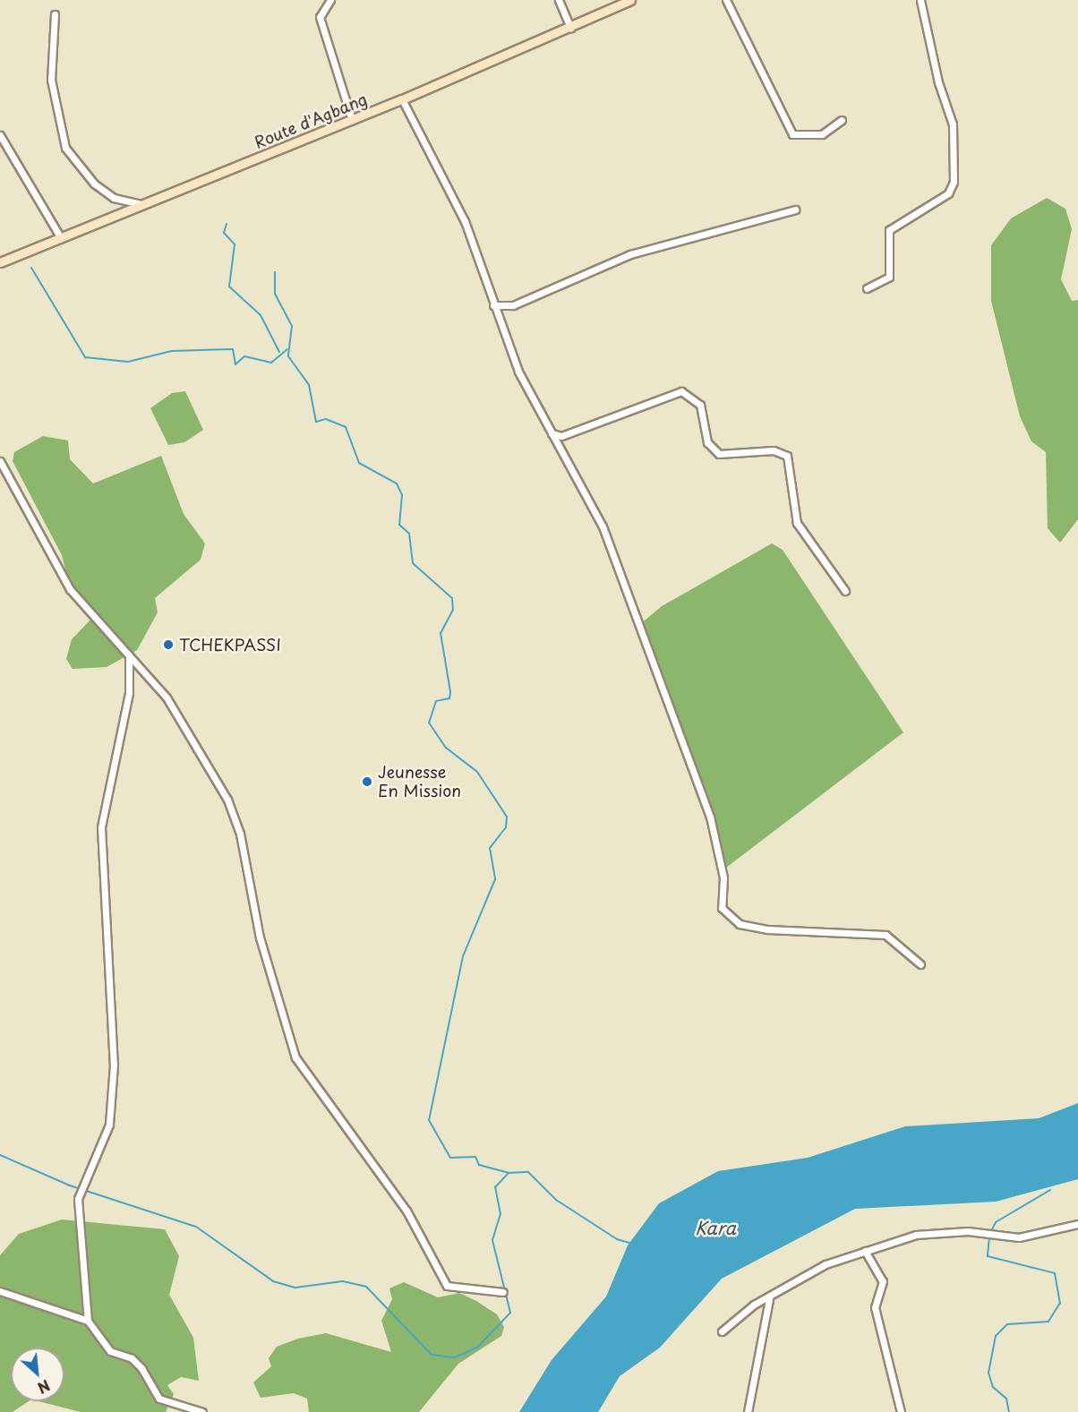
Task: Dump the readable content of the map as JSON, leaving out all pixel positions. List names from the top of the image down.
{
  "streets": {
    "main road": ["Route d'Agbang"]
  },
  "water": ["Kara"],
  "places": ["TCHEKPASSI", "Jeunesse En Mission"],
  "north": "bottom right"
}
